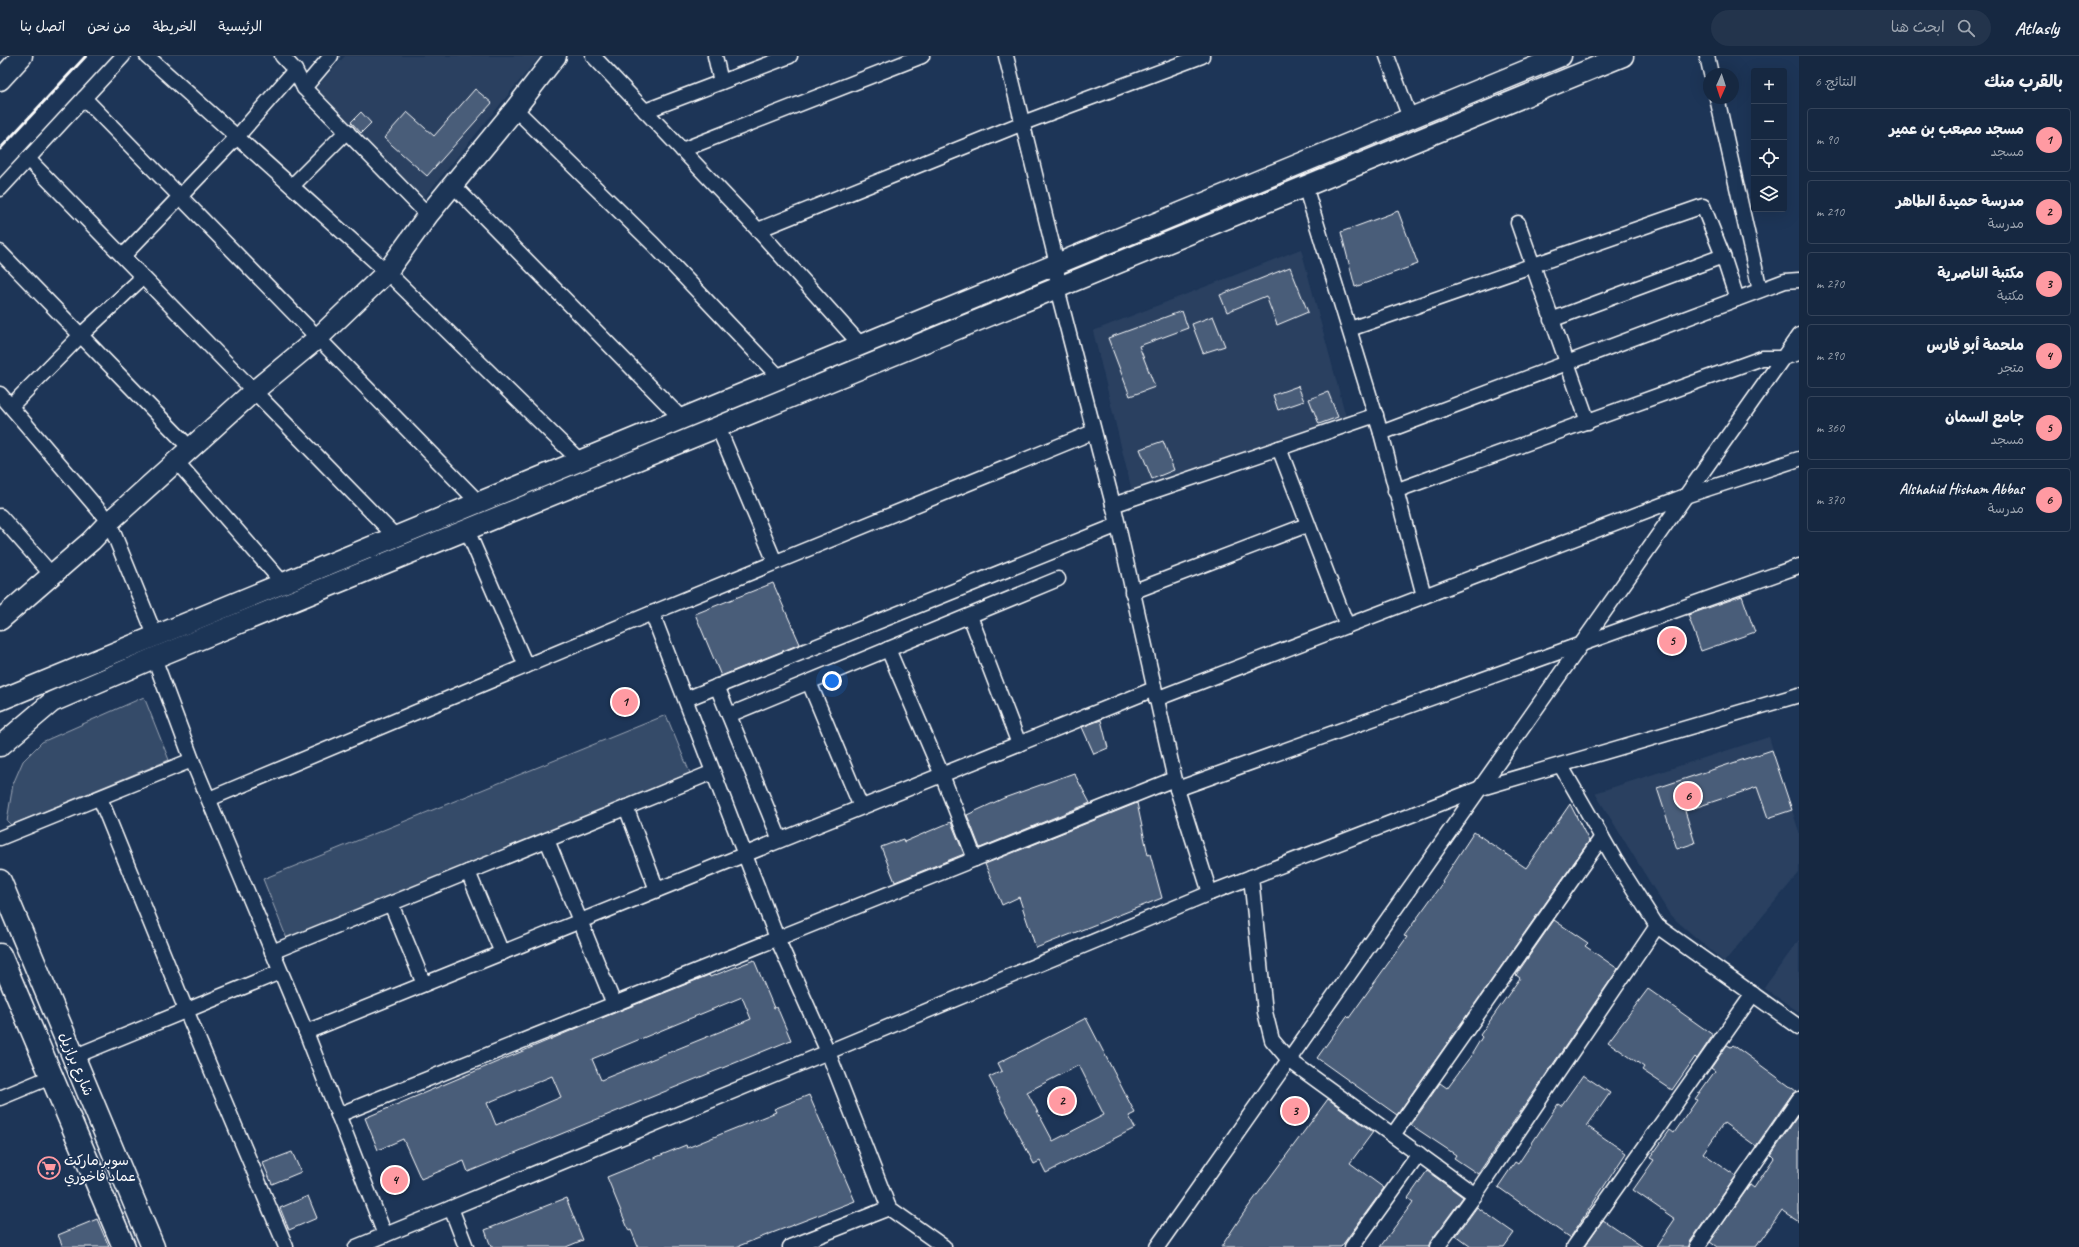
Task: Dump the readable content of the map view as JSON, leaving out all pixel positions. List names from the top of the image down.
{
  "streets": {
    "highway": ["شارع برازيل"]
  },
  "places": {
    "supermarket": ["سوبر ماركت عماد فاخوري"]
  },
  "north": "bottom",
  "page": {
    "header": "Atlasly",
    "search": "ابحث هنا",
    "nav": [
      "الرئيسية",
      "الخريطة",
      "من نحن",
      "اتصل بنا"
    ],
    "heading": ["بالقرب منك", "النتائج: 6"],
    "map_buttons": ["+", "−"],
    "list": [
      {
        "mark": "1",
        "name": "مسجد مصعب بن عمير",
        "note": "مسجد",
        "value": "90 m"
      },
      {
        "mark": "2",
        "name": "مدرسة حميدة الطاهر",
        "note": "مدرسة",
        "value": "210 m"
      },
      {
        "mark": "3",
        "name": "مكتبة الناصرية",
        "note": "مكتبة",
        "value": "270 m"
      },
      {
        "mark": "4",
        "name": "ملحمة أبو فارس",
        "note": "متجر",
        "value": "290 m"
      },
      {
        "mark": "5",
        "name": "جامع السمان",
        "note": "مسجد",
        "value": "360 m"
      },
      {
        "mark": "6",
        "name": "Alshahid Hisham Abbas",
        "note": "مدرسة",
        "value": "370 m"
      }
    ],
    "pins": [
      "5",
      "1",
      "6",
      "2",
      "3",
      "4"
    ]
  }
}
